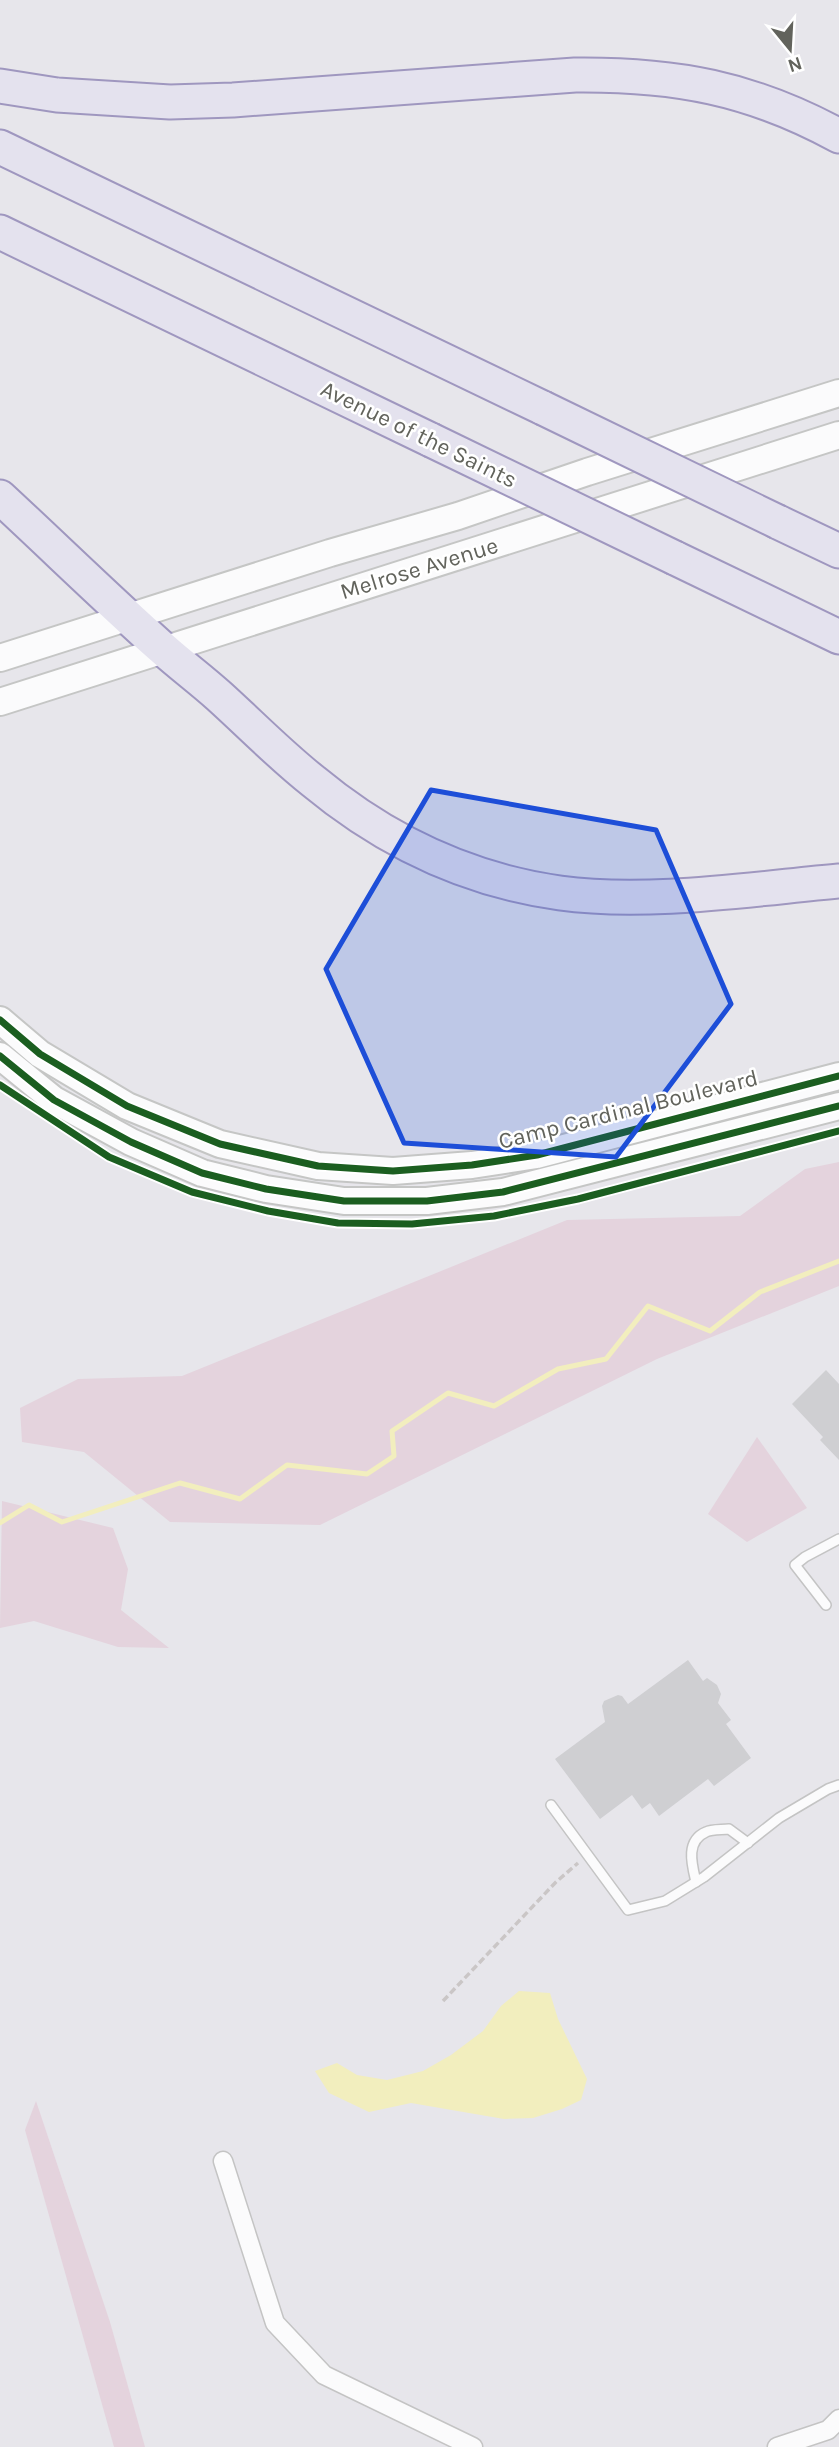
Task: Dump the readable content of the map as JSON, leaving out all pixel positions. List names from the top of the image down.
{
  "streets": {
    "highway": ["Avenue of the Saints"],
    "street": ["Melrose Avenue", "Camp Cardinal Boulevard"]
  },
  "north": "bottom"
}
